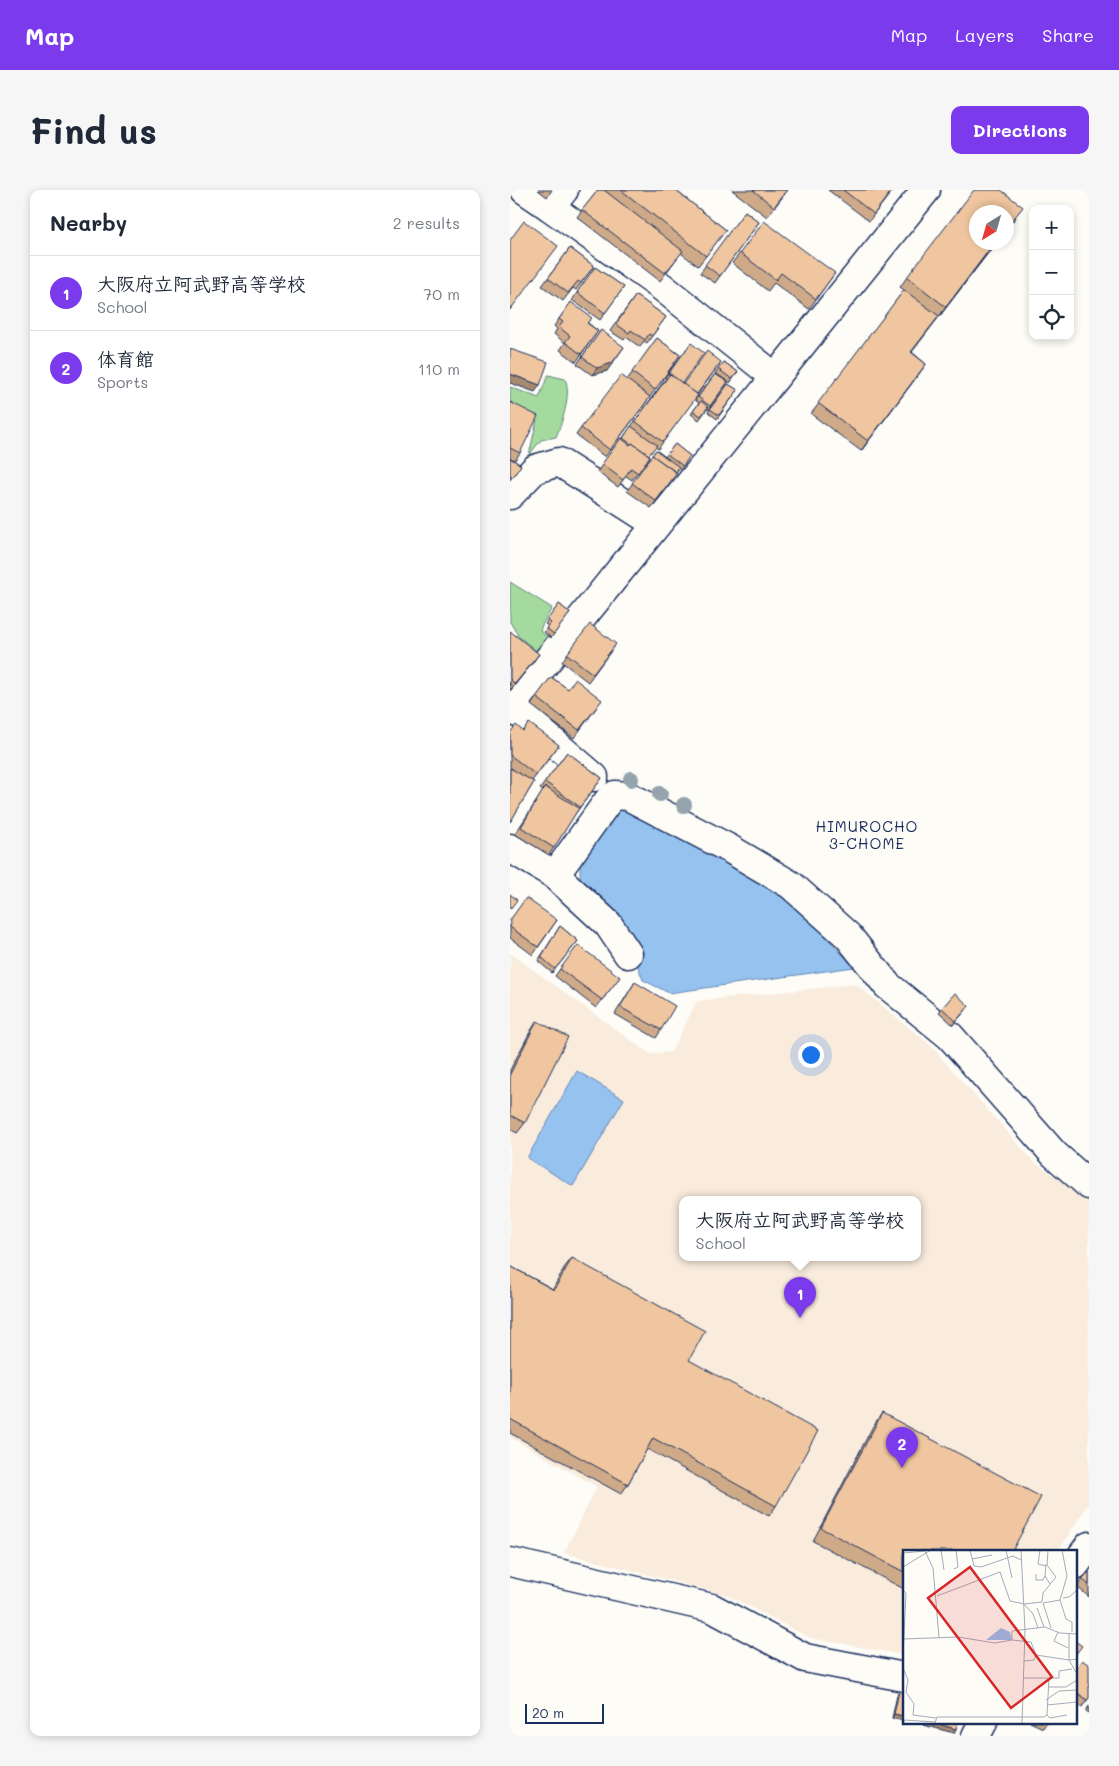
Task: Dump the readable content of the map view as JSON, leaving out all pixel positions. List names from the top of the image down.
{
  "districts": ["HIMUROCHO 3-CHOME"],
  "scale_bar": "20 m",
  "north": "bottom left",
  "page": {
    "header": "Map",
    "nav": ["Map", "Layers", "Share"],
    "buttons": "Directions",
    "title": "Find us",
    "heading": ["Nearby", "2 results"],
    "map_buttons": ["+", "−"],
    "list": [
      {
        "mark": "1",
        "name": "大阪府立阿武野高等学校",
        "note": "School",
        "value": "70 m"
      },
      {
        "mark": "2",
        "name": "体育館",
        "note": "Sports",
        "value": "110 m"
      }
    ],
    "popup": ["大阪府立阿武野高等学校", "School"],
    "pins": ["1", "2"],
    "scale": "20 m"
  }
}
